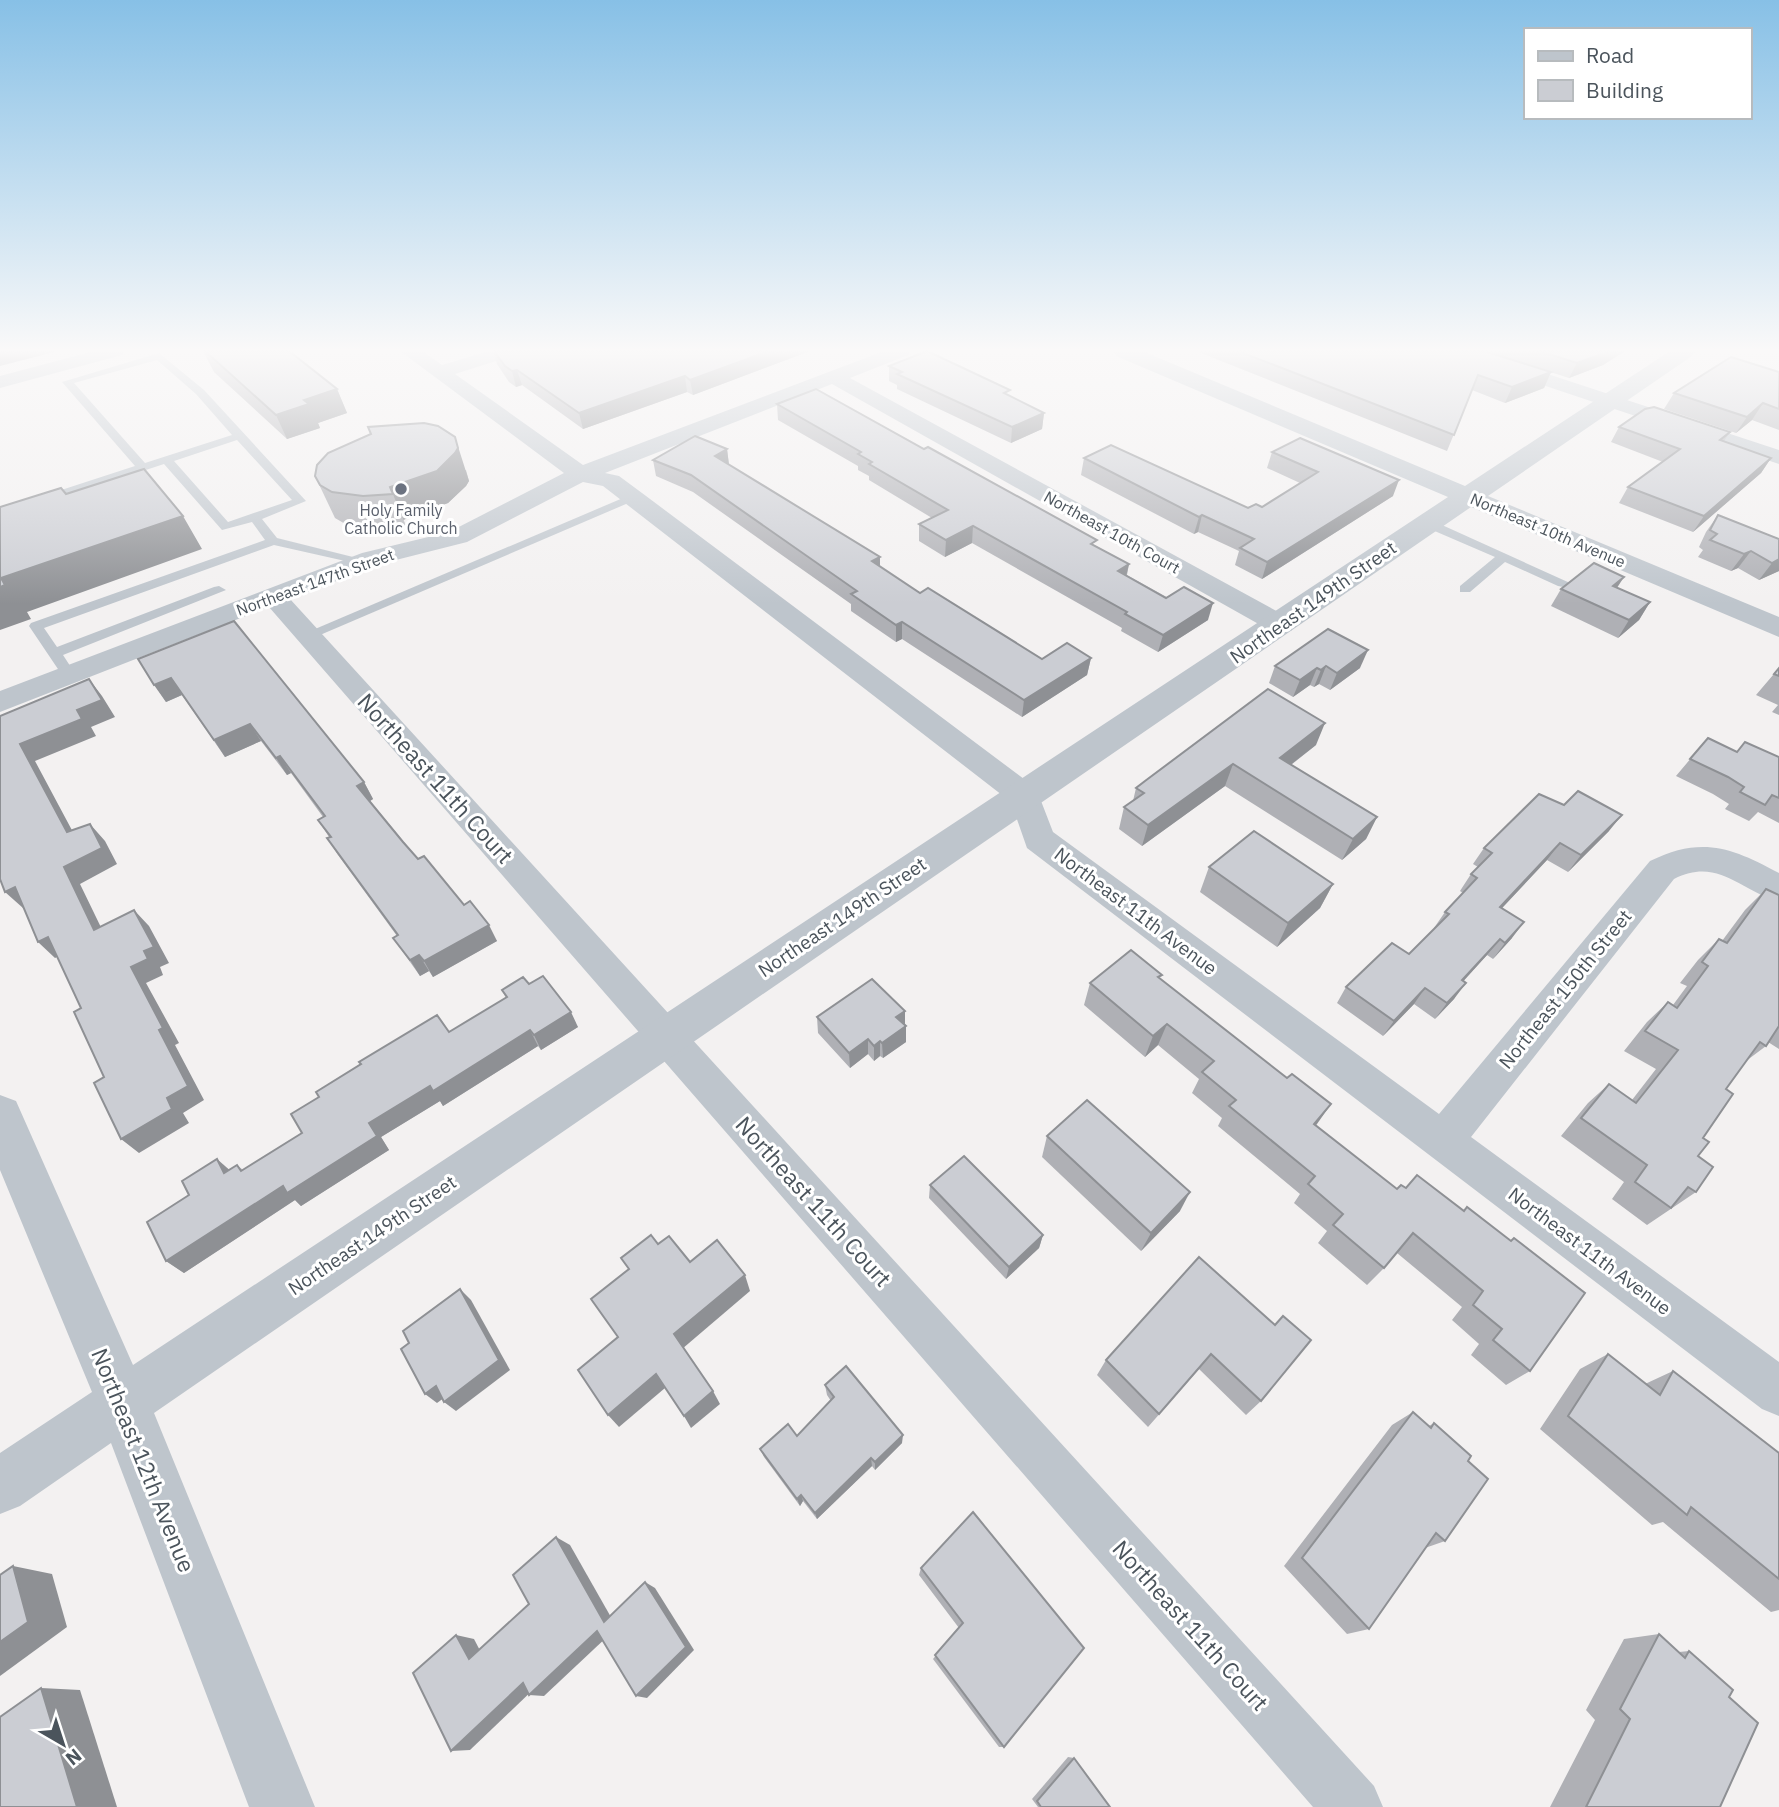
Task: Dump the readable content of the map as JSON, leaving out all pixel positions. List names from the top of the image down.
{
  "streets": {
    "street": [
      "Northeast 10th Avenue",
      "Northeast 10th Court",
      "Northeast 147th Street",
      "Northeast 149th Street",
      "Northeast 11th Court",
      "Northeast 11th Avenue",
      "Northeast 150th Street",
      "Northeast 12th Avenue"
    ]
  },
  "crossings": [
    ["Northeast 10th Avenue", "Northeast 149th Street"],
    ["Northeast 10th Court", "Northeast 149th Street"],
    ["Northeast 147th Street", "Northeast 11th Court"],
    ["Northeast 149th Street", "Northeast 11th Court"],
    ["Northeast 149th Street", "Northeast 11th Avenue"],
    ["Northeast 149th Street", "Northeast 12th Avenue"],
    ["Northeast 11th Avenue", "Northeast 150th Street"]
  ],
  "places": ["Holy Family Catholic Church"],
  "legend": ["Road", "Building"],
  "north": "bottom right"
}
